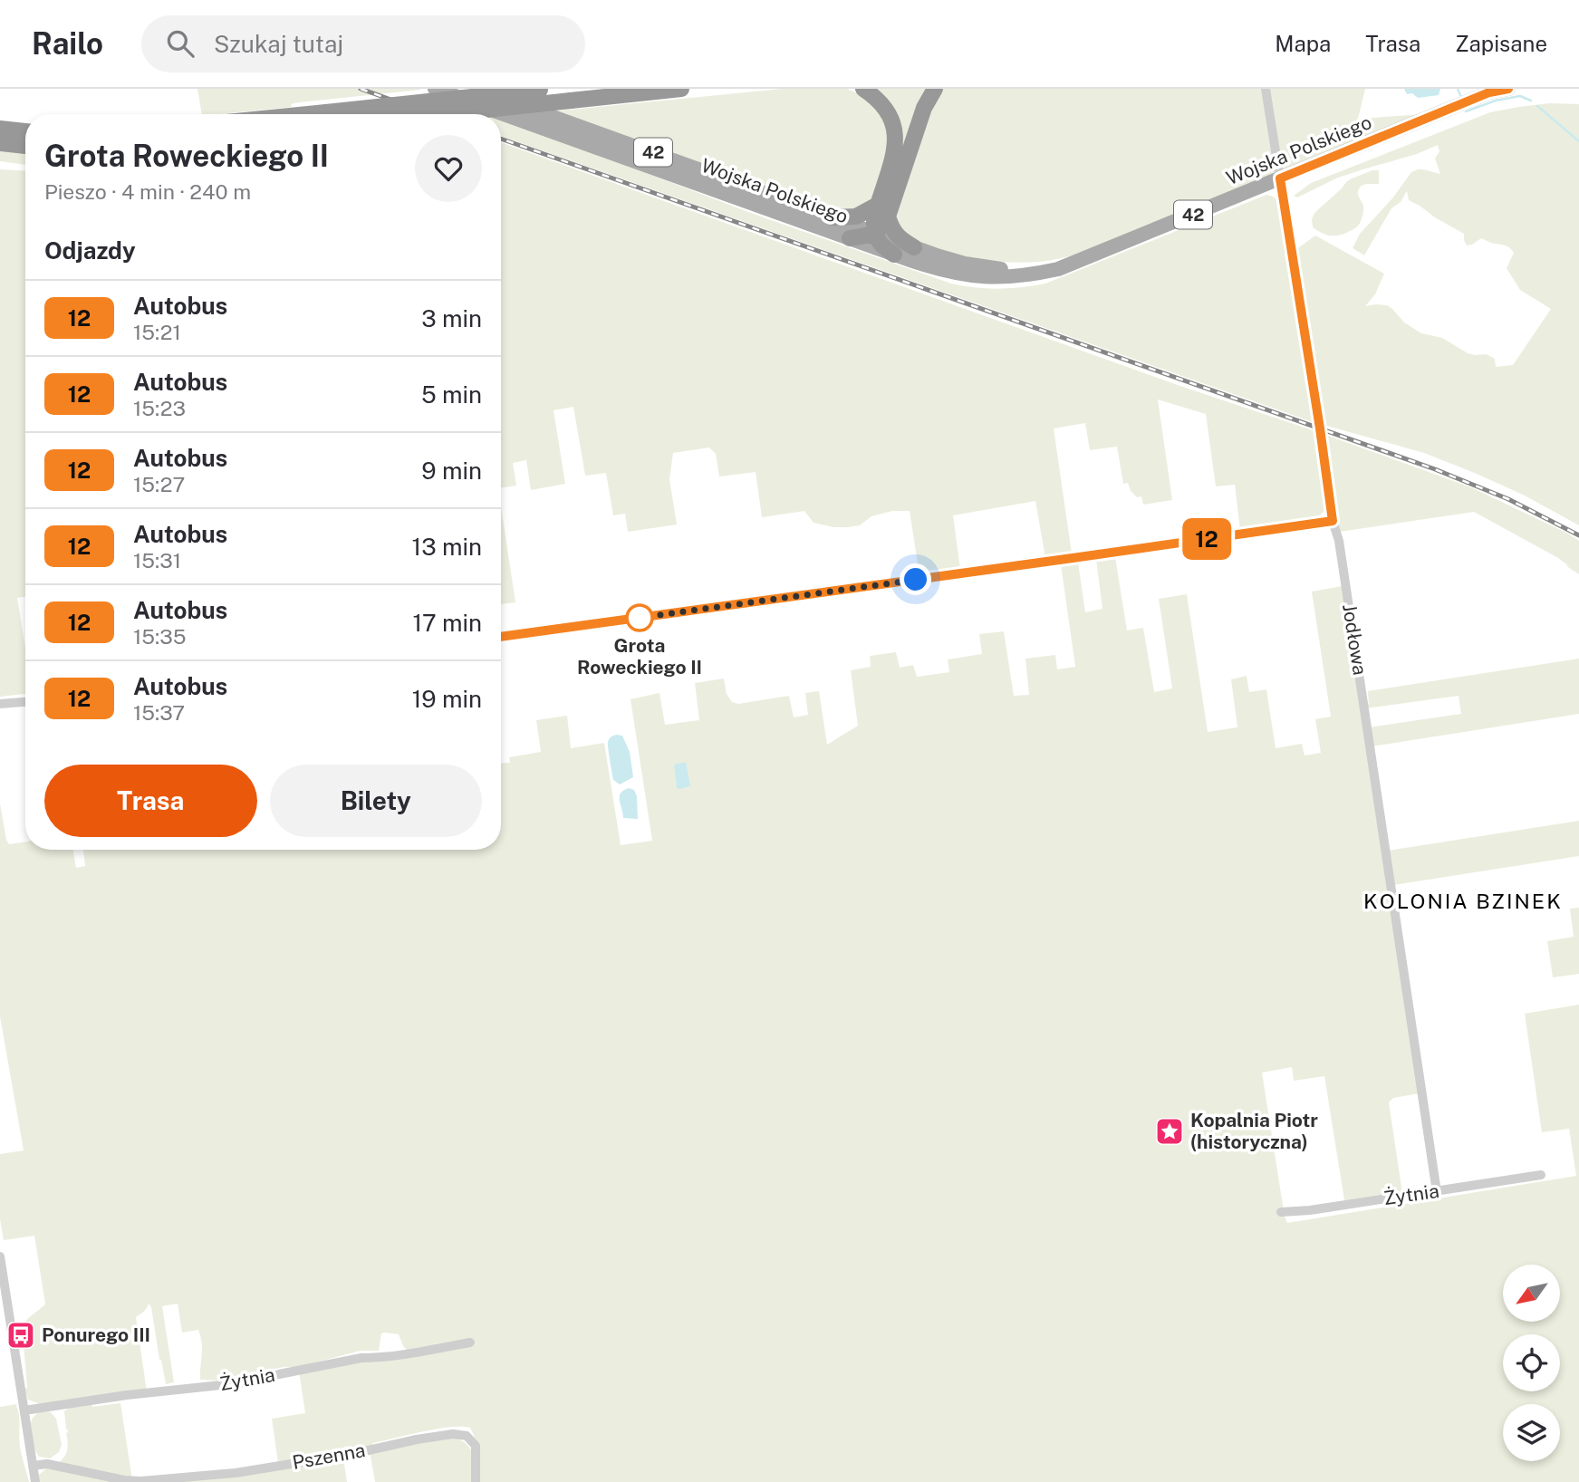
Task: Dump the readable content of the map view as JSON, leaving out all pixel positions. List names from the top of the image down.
{
  "streets": {
    "main road": ["Wojska Polskiego", "42"],
    "street": ["Jodłowa", "Żytnia", "Pszenna"]
  },
  "crossings": [
    ["Wojska Polskiego", "Jodłowa"],
    ["Jodłowa", "Żytnia"]
  ],
  "districts": ["KOLONIA BZINEK"],
  "places": {
    "other": ["Grota Roweckiego II"],
    "place": ["Kopalnia Piotr (historyczna)"],
    "bus stop": ["Ponurego III"]
  },
  "lines": ["bus line 12"],
  "north": "bottom left",
  "page": {
    "header": "Railo",
    "search": "Szukaj tutaj",
    "nav": ["Mapa", "Trasa", "Zapisane"],
    "on_map": "12",
    "heading": [
      ["Grota Roweckiego II", "Pieszo · 4 min · 240 m"],
      "Odjazdy"
    ],
    "list": [
      {
        "mark": "12",
        "name": "Autobus",
        "note": "15:21",
        "value": "3 min"
      },
      {
        "mark": "12",
        "name": "Autobus",
        "note": "15:23",
        "value": "5 min"
      },
      {
        "mark": "12",
        "name": "Autobus",
        "note": "15:27",
        "value": "9 min"
      },
      {
        "mark": "12",
        "name": "Autobus",
        "note": "15:31",
        "value": "13 min"
      },
      {
        "mark": "12",
        "name": "Autobus",
        "note": "15:35",
        "value": "17 min"
      },
      {
        "mark": "12",
        "name": "Autobus",
        "note": "15:37",
        "value": "19 min"
      }
    ],
    "buttons": ["Trasa", "Bilety"]
  }
}
